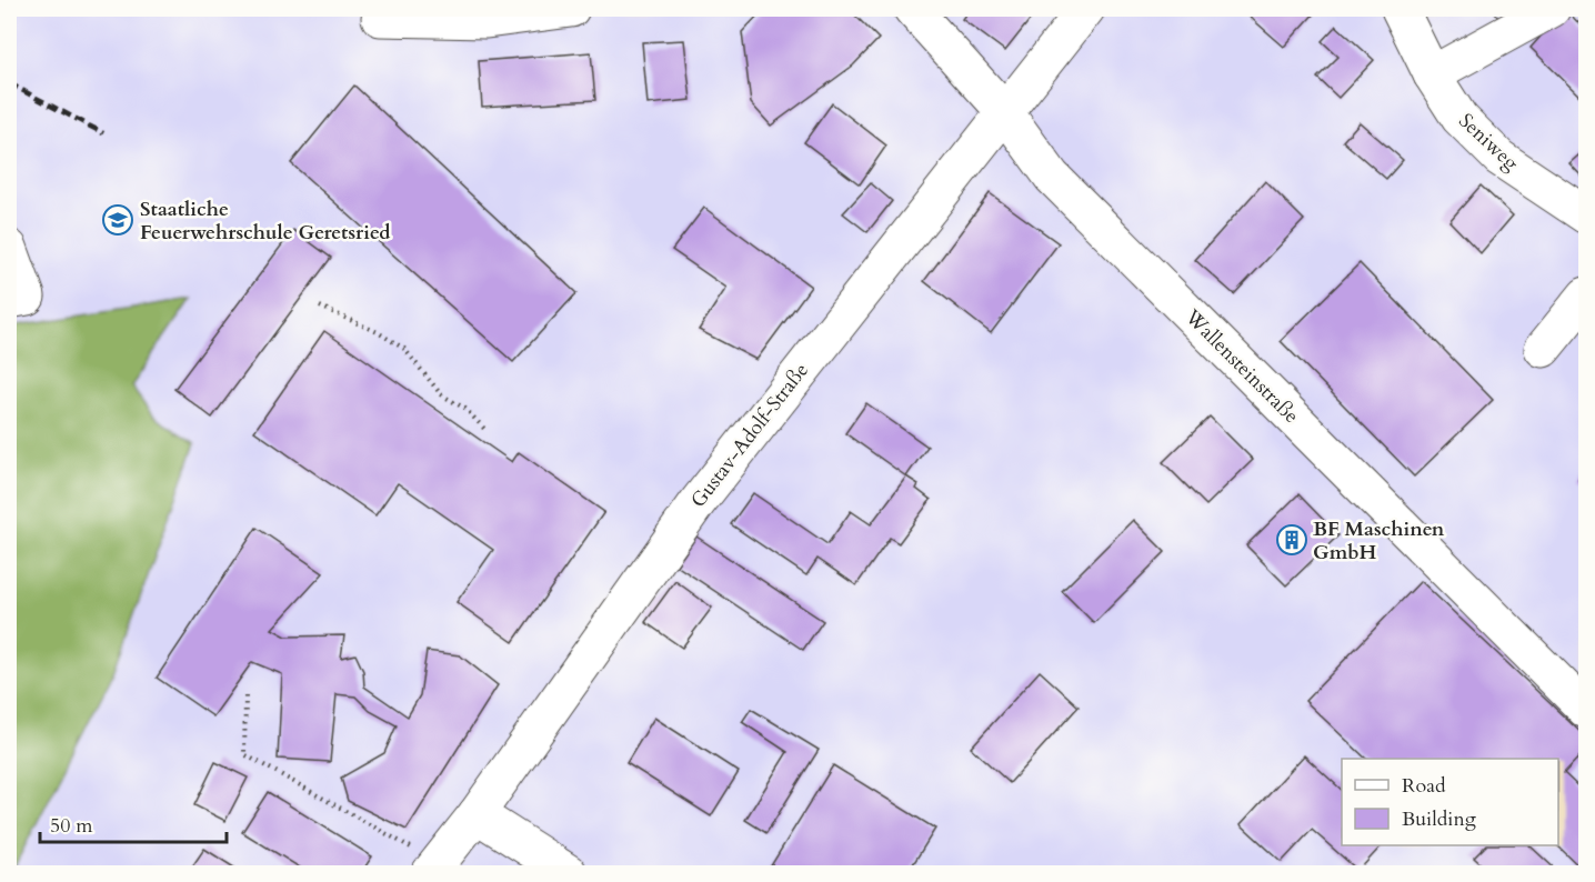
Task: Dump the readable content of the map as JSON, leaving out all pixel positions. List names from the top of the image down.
{
  "streets": {
    "street": ["Seniweg", "Wallensteinstraße", "Gustav-Adolf-Straße"]
  },
  "crossings": [
    ["Wallensteinstraße", "Gustav-Adolf-Straße"]
  ],
  "places": {
    "school or university": ["Staatliche Feuerwehrschule Geretsried"],
    "building": ["BF Maschinen GmbH"]
  },
  "legend": ["Road", "Building"],
  "scale_bar": "50 m"
}
